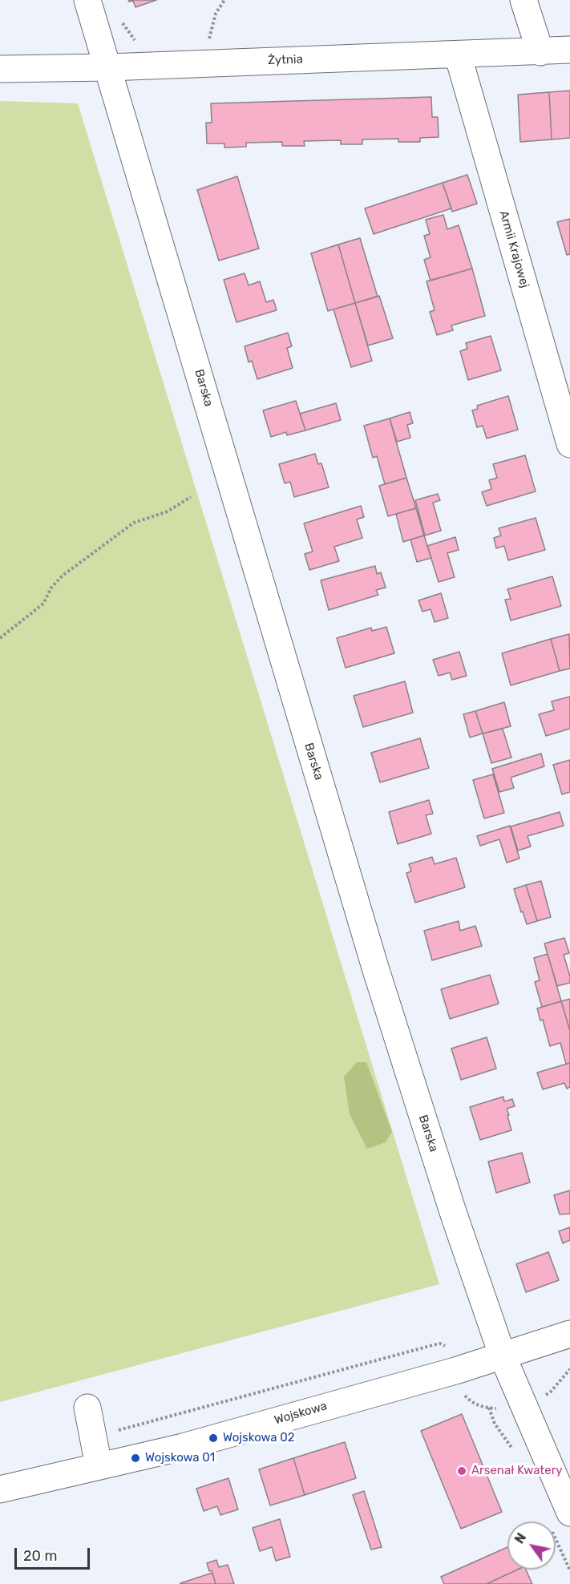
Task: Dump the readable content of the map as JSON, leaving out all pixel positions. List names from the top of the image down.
{
  "streets": {
    "street": [
      "Żytnia",
      "Armii Krajowej",
      "Barska",
      "Wojskowa"
    ]
  },
  "crossings": [
    ["Żytnia", "Armii Krajowej"],
    ["Żytnia", "Barska"],
    ["Barska", "Wojskowa"]
  ],
  "places": ["Wojskowa 02", "Wojskowa 01", "Arsenał Kwatery"],
  "scale_bar": "20 m",
  "north": "top left"
}
